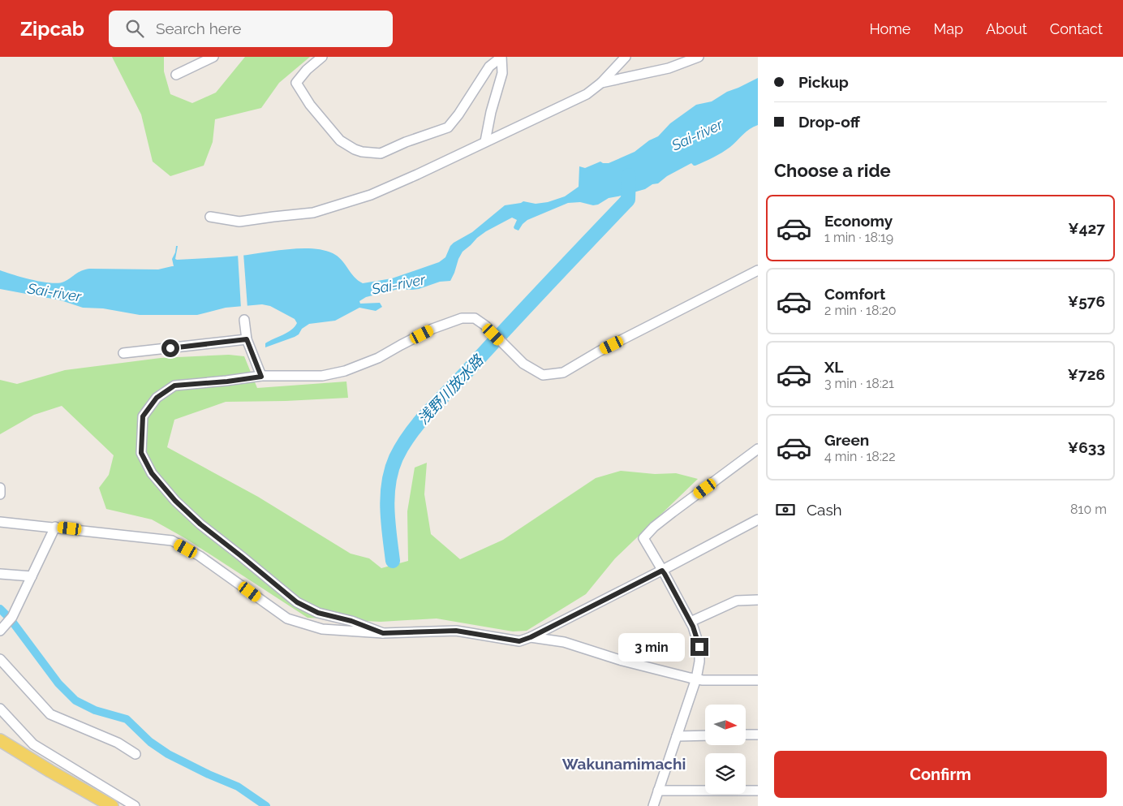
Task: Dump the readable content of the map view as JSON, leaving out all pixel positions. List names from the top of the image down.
{
  "districts": ["Wakunamimachi"],
  "water": ["Sai-river", "浅野川放水路"],
  "north": "right",
  "page": {
    "header": "Zipcab",
    "search": "Search here",
    "nav": [
      "Home",
      "Map",
      "About",
      "Contact"
    ],
    "banner": ["Pickup", "Drop-off"],
    "heading": "Choose a ride",
    "list": [
      {
        "name": "Economy",
        "note": "1 min · 18:19",
        "value": "¥427"
      },
      {
        "name": "Comfort",
        "note": "2 min · 18:20",
        "value": "¥576"
      },
      {
        "name": "XL",
        "note": "3 min · 18:21",
        "value": "¥726"
      },
      {
        "name": "Green",
        "note": "4 min · 18:22",
        "value": "¥633"
      }
    ],
    "pay": ["Cash", "810 m"],
    "bubble": "3 min",
    "buttons": "Confirm"
  }
}
